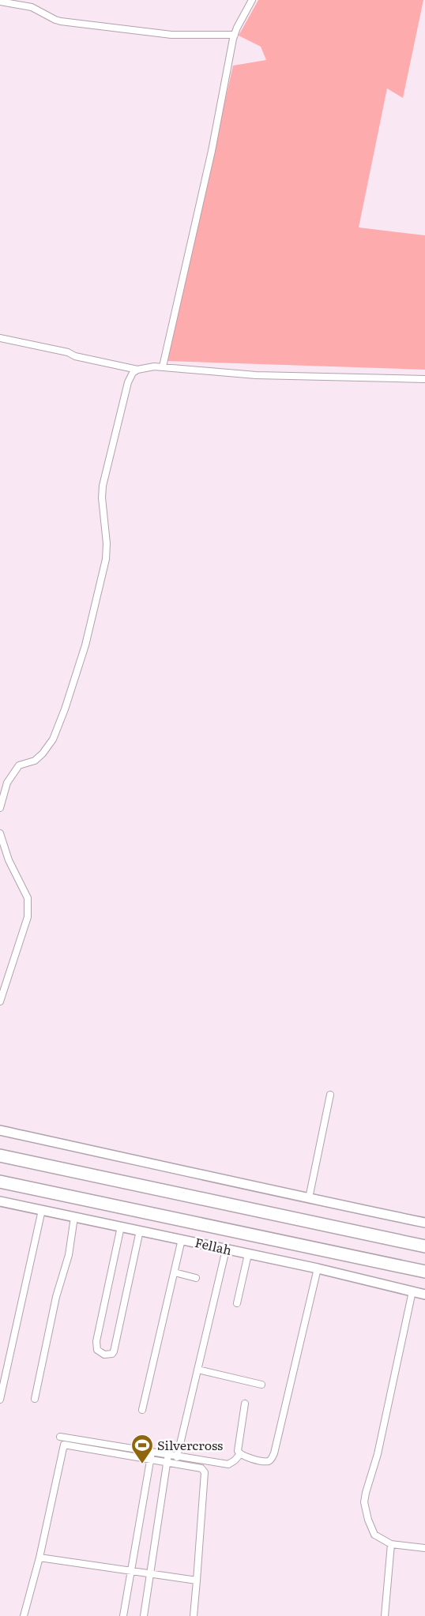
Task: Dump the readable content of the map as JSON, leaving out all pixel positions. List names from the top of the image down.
{
  "streets": {
    "street": ["Fellah"]
  },
  "places": {
    "sports": ["Silvercross"]
  }
}
